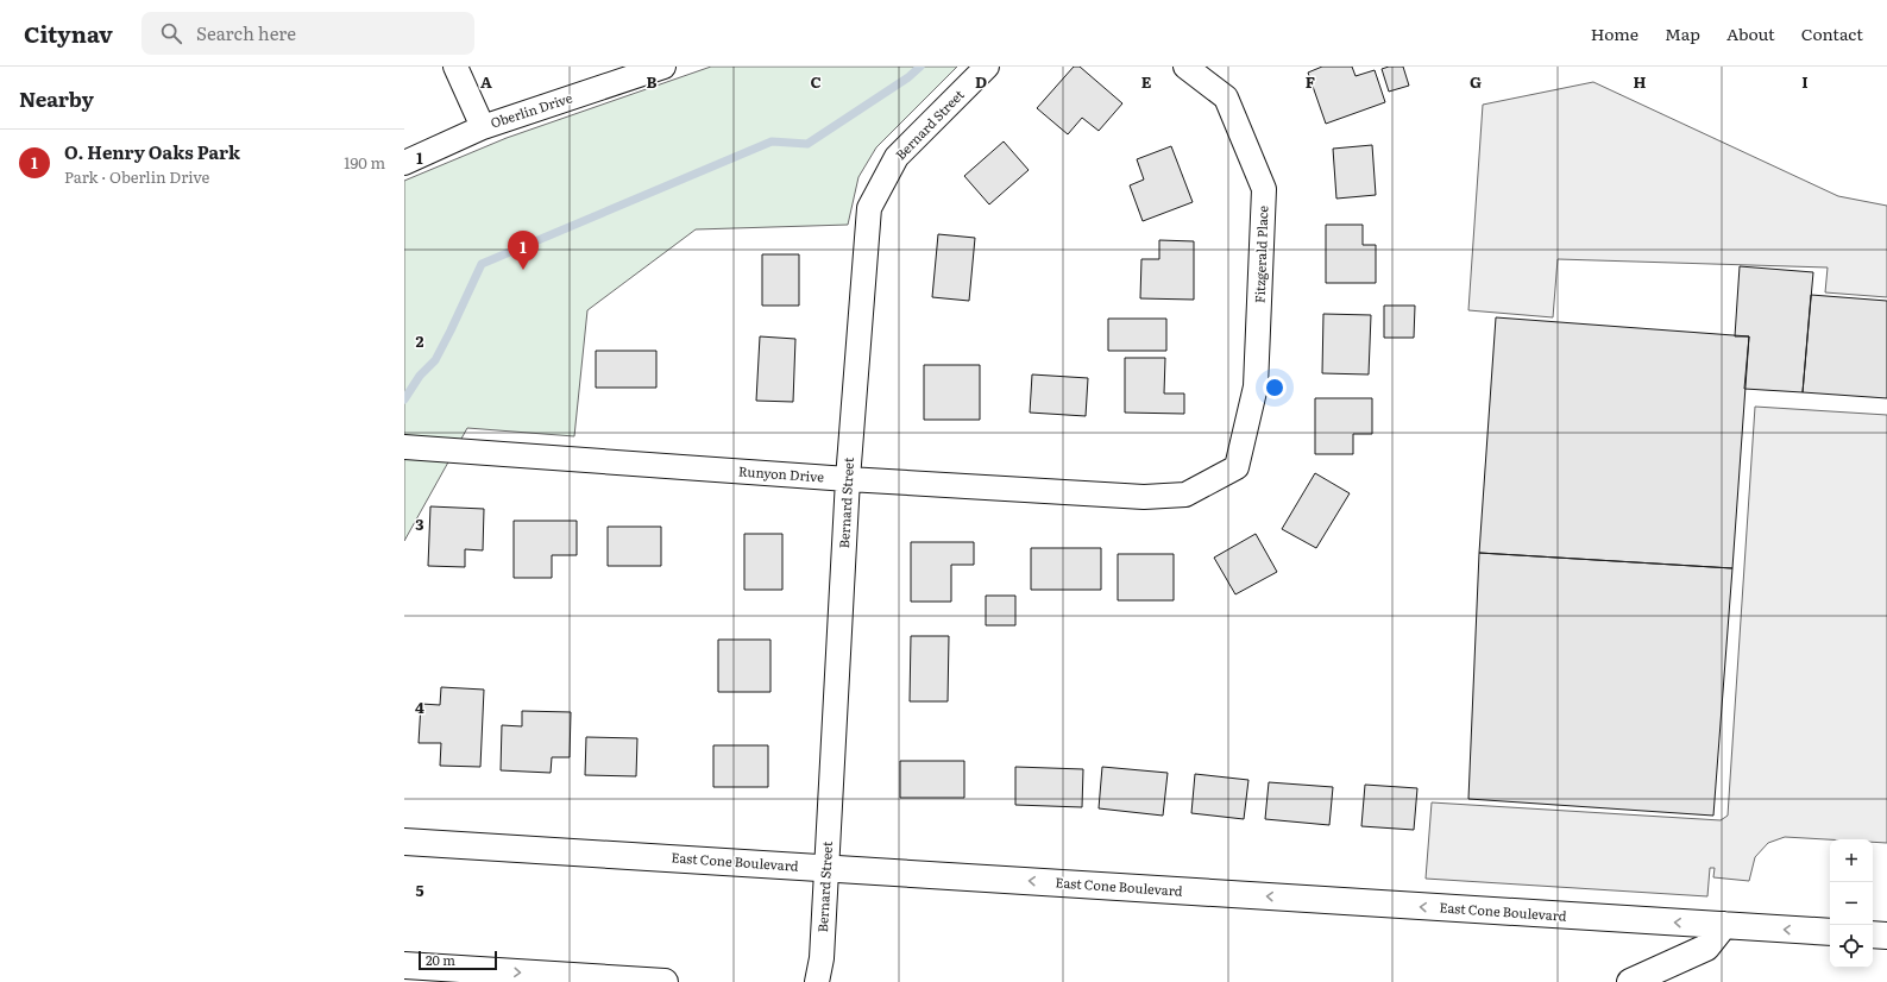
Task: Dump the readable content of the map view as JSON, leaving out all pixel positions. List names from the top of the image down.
{
  "streets": {
    "main road": ["East Cone Boulevard"],
    "street": [
      "Oberlin Drive",
      "Bernard Street",
      "Fitzgerald Place",
      "Runyon Drive"
    ]
  },
  "crossings": [
    ["Bernard Street", "Runyon Drive"],
    ["Bernard Street", "East Cone Boulevard"],
    ["Fitzgerald Place", "Runyon Drive"]
  ],
  "one_way": ["East Cone Boulevard"],
  "scale_bar": "20 m",
  "page": {
    "header": "Citynav",
    "search": "Search here",
    "nav": [
      "Home",
      "Map",
      "About",
      "Contact"
    ],
    "heading": "Nearby",
    "list": [
      {
        "mark": "1",
        "name": "O. Henry Oaks Park",
        "note": "Park · Oberlin Drive",
        "value": "190 m"
      }
    ],
    "pins": "1",
    "map_buttons": ["+", "−"],
    "scale": "20 m"
  },
  "grid": {
    "columns": [
      "A",
      "B",
      "C",
      "D",
      "E",
      "F",
      "G",
      "H",
      "I"
    ],
    "rows": [
      "1",
      "2",
      "3",
      "4",
      "5"
    ]
  }
}
